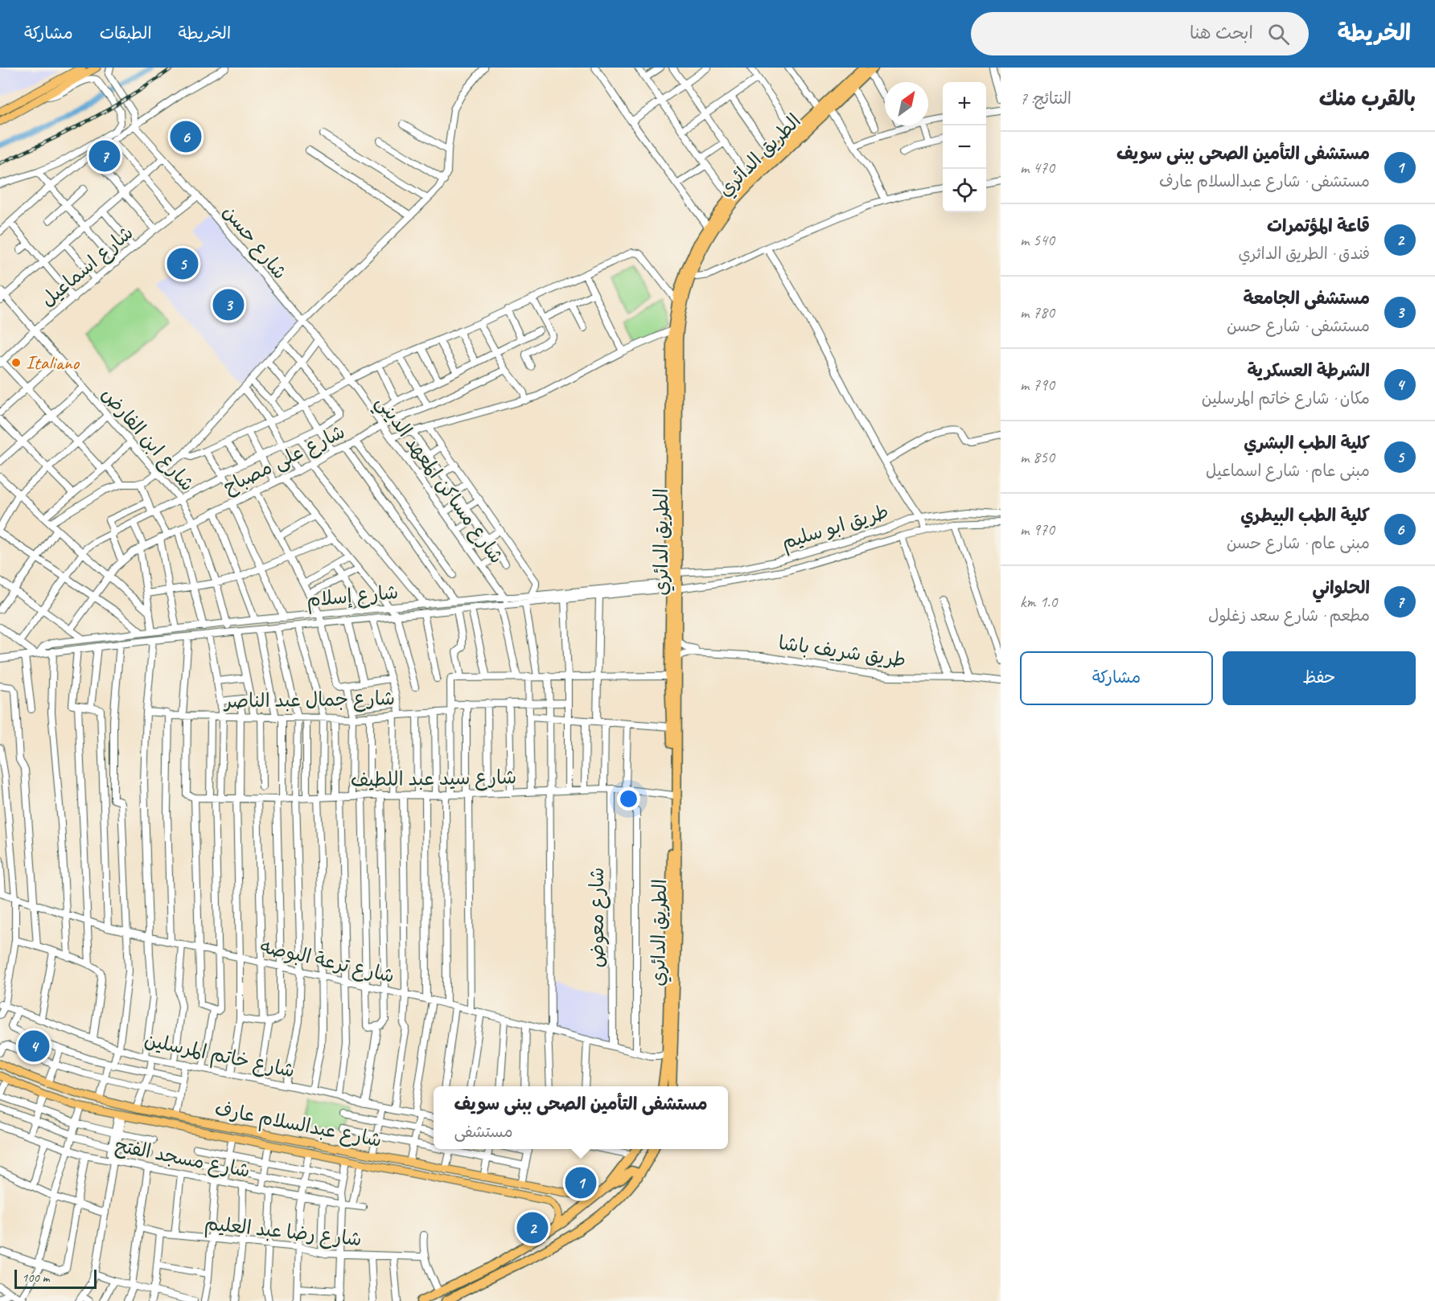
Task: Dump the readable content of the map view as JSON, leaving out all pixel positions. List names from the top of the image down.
{
  "streets": {
    "highway": ["الطريق الدائري"],
    "main road": ["شارع عبدالسلام عارف"],
    "street": [
      "شارع حسن",
      "شارع اسماعيل",
      "شارع ابن الفارض",
      "شارع على مصباح",
      "شارع مساكن المعهد الديني",
      "طريق ابو سليم",
      "شارع إسلام",
      "طريق شريف باشا",
      "شارع جمال عبد الناصر",
      "شارع سيد عبد اللطيف",
      "شارع معوض",
      "شارع ترعة البوصه",
      "شارع خاتم المرسلين",
      "شارع مسجد الفتح",
      "شارع رضا عبد العليم"
    ]
  },
  "crossings": [
    ["الطريق الدائري", "طريق ابو سليم"],
    ["الطريق الدائري", "شارع إسلام"],
    ["الطريق الدائري", "طريق شريف باشا"],
    ["الطريق الدائري", "شارع سيد عبد اللطيف"],
    ["شارع حسن", "شارع اسماعيل"],
    ["شارع حسن", "شارع مساكن المعهد الديني"],
    ["شارع اسماعيل", "شارع ابن الفارض"],
    ["شارع ابن الفارض", "شارع على مصباح"],
    ["شارع ابن الفارض", "شارع إسلام"],
    ["شارع على مصباح", "شارع مساكن المعهد الديني"],
    ["شارع مساكن المعهد الديني", "شارع إسلام"],
    ["طريق ابو سليم", "شارع إسلام"],
    ["شارع سيد عبد اللطيف", "شارع معوض"],
    ["شارع معوض", "شارع ترعة البوصه"]
  ],
  "places": ["Italiano"],
  "scale_bar": "100 m",
  "north": "top right",
  "page": {
    "header": "الخريطة",
    "search": "ابحث هنا",
    "nav": ["الخريطة", "الطبقات", "مشاركة"],
    "heading": ["بالقرب منك", "النتائج: 7"],
    "map_buttons": ["+", "−"],
    "pins": [
      "6",
      "7",
      "5",
      "3",
      "4",
      "1",
      "2"
    ],
    "list": [
      {
        "mark": "1",
        "name": "مستشفى التأمين الصحى ببنى سويف",
        "note": "مستشفى · شارع عبدالسلام عارف",
        "value": "470 m"
      },
      {
        "mark": "2",
        "name": "قاعة المؤتمرات",
        "note": "فندق · الطريق الدائري",
        "value": "540 m"
      },
      {
        "mark": "3",
        "name": "مستشفى الجامعة",
        "note": "مستشفى · شارع حسن",
        "value": "780 m"
      },
      {
        "mark": "4",
        "name": "الشرطة العسكرية",
        "note": "مكان · شارع خاتم المرسلين",
        "value": "790 m"
      },
      {
        "mark": "5",
        "name": "كلية الطب البشري",
        "note": "مبنى عام · شارع اسماعيل",
        "value": "850 m"
      },
      {
        "mark": "6",
        "name": "كلية الطب البيطري",
        "note": "مبنى عام · شارع حسن",
        "value": "970 m"
      },
      {
        "mark": "7",
        "name": "الحلواني",
        "note": "مطعم · شارع سعد زغلول",
        "value": "1.0 km"
      }
    ],
    "buttons": ["حفظ", "مشاركة"],
    "popup": ["مستشفى التأمين الصحى ببنى سويف", "مستشفى"],
    "scale": "100 m"
  }
}
